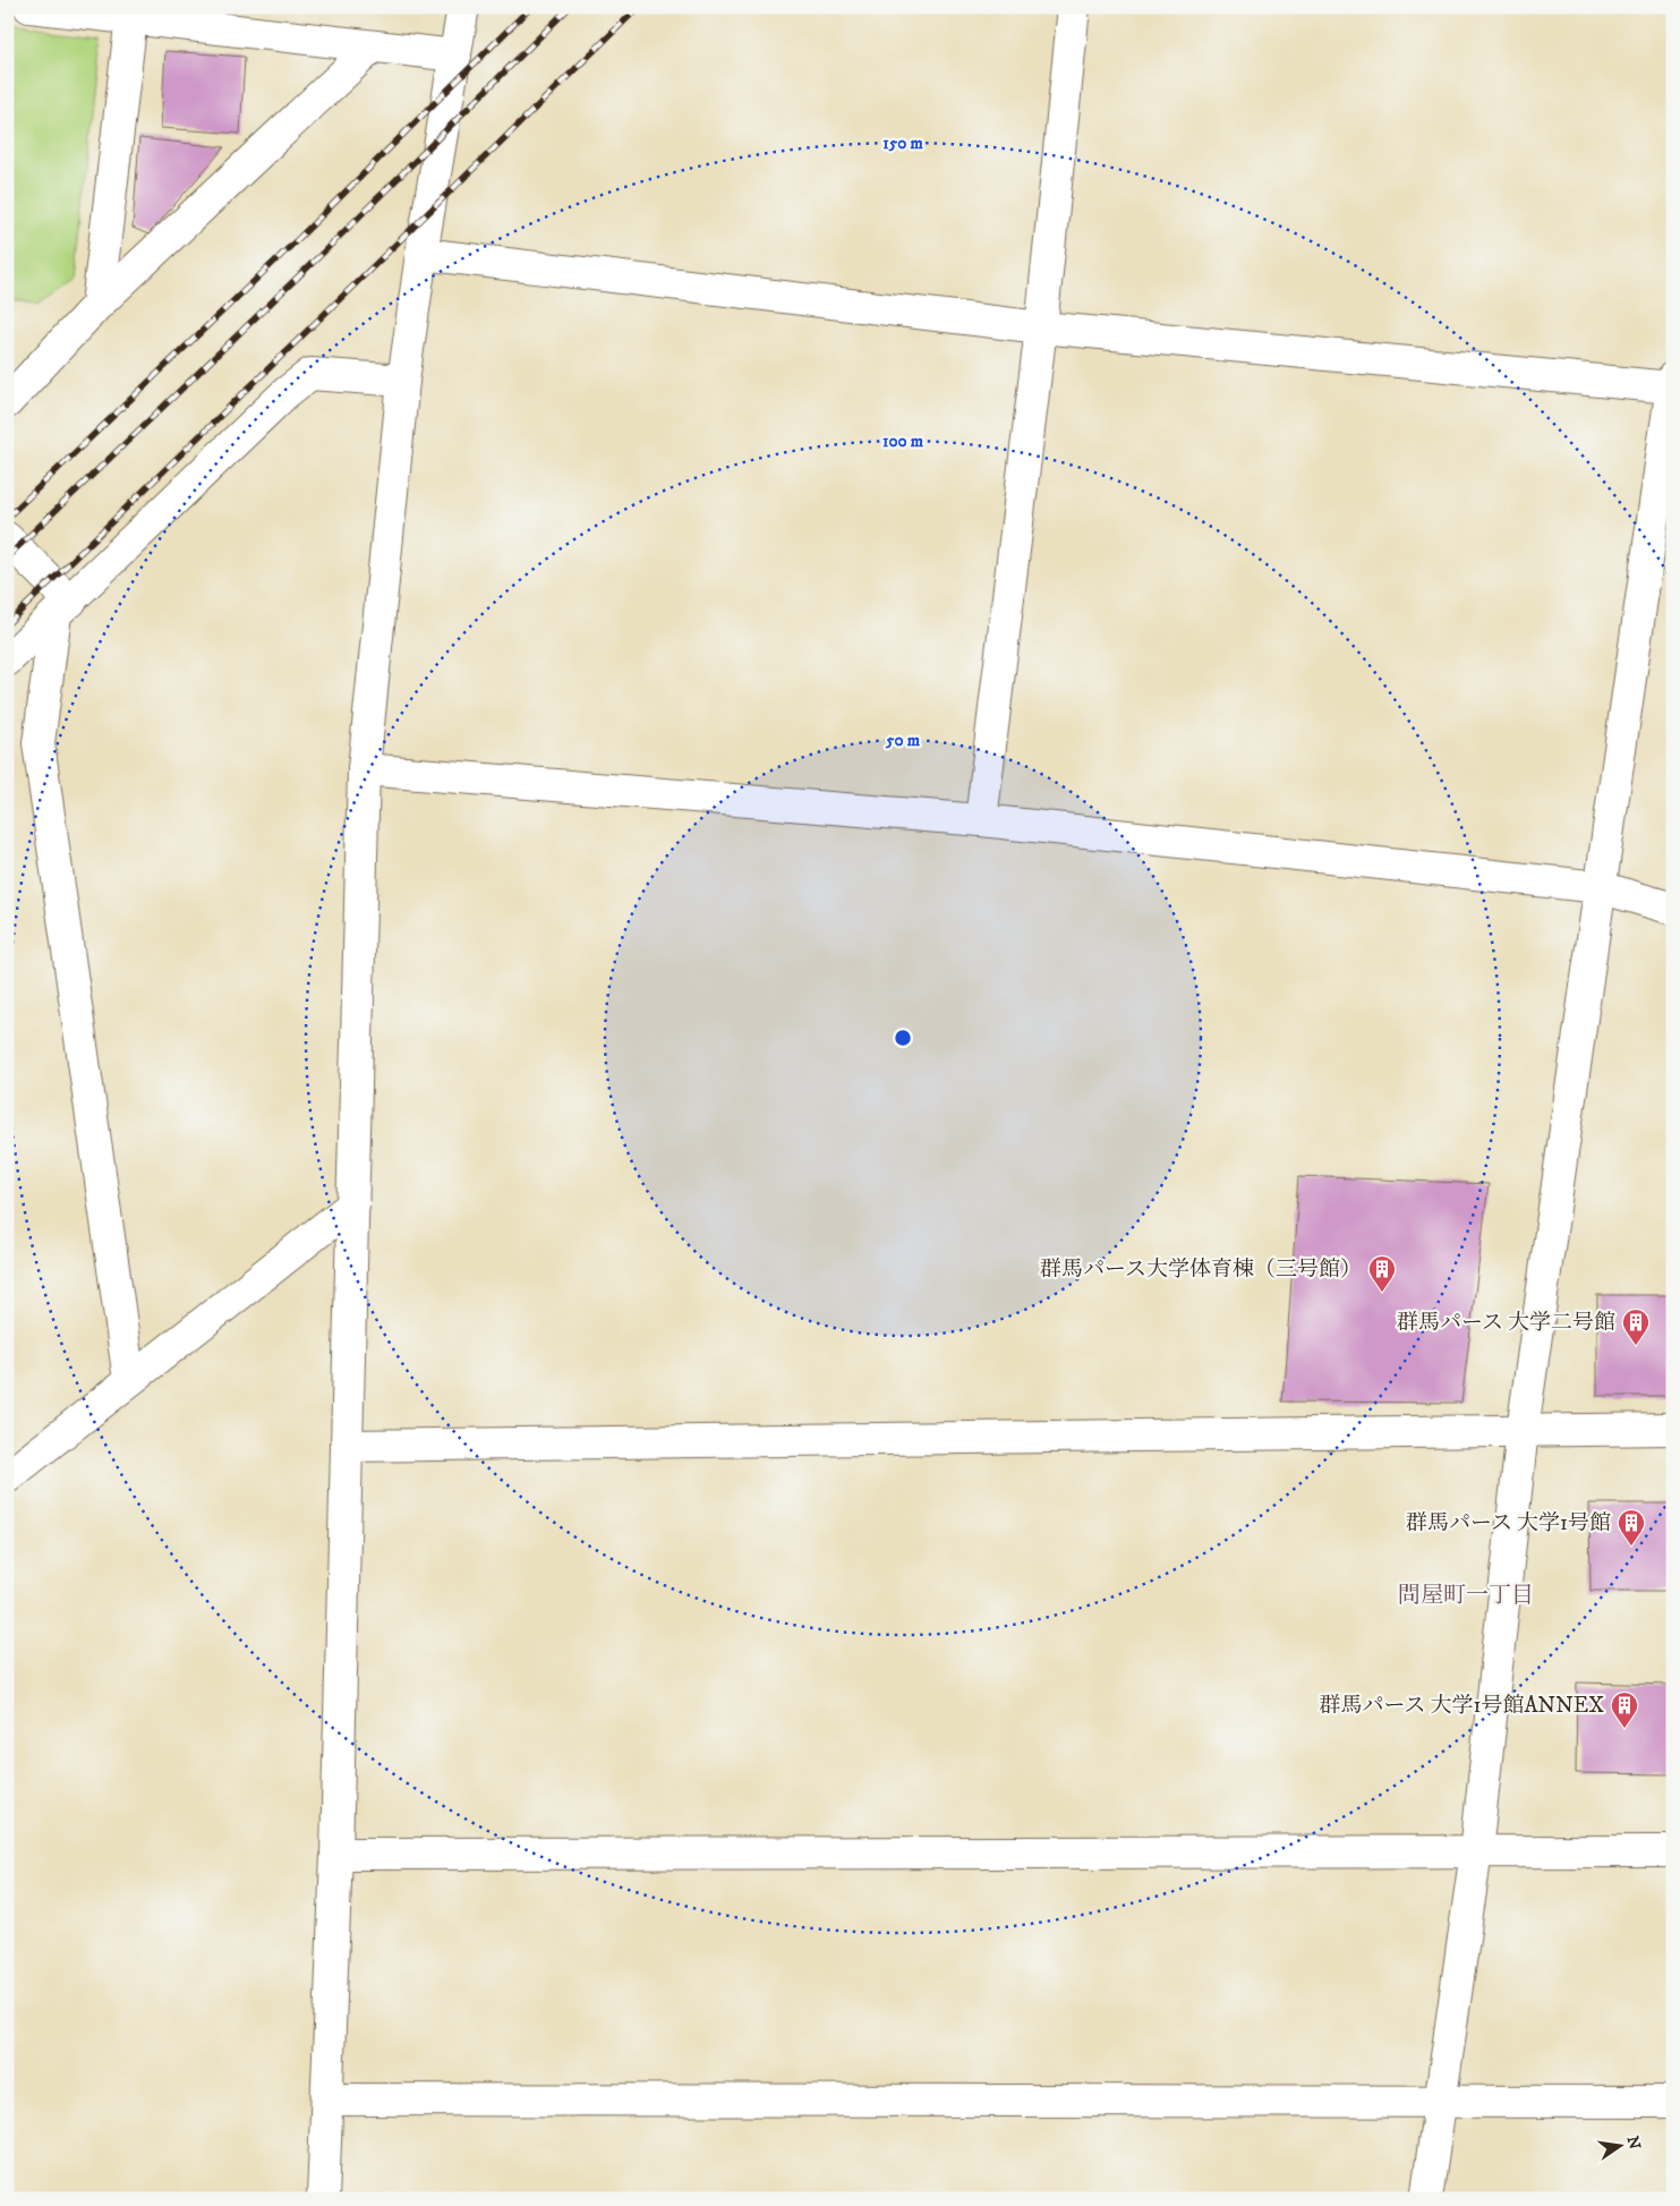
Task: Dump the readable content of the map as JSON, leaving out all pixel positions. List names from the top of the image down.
{
  "districts": ["問屋町一丁目"],
  "places": {
    "building": [
      "群馬パース大学体育棟（三号館）",
      "群馬パース 大学二号館",
      "群馬パース 大学1号館",
      "群馬パース 大学1号館ANNEX"
    ]
  },
  "north": "right",
  "rings": ["150 m", "100 m", "50 m"]
}
